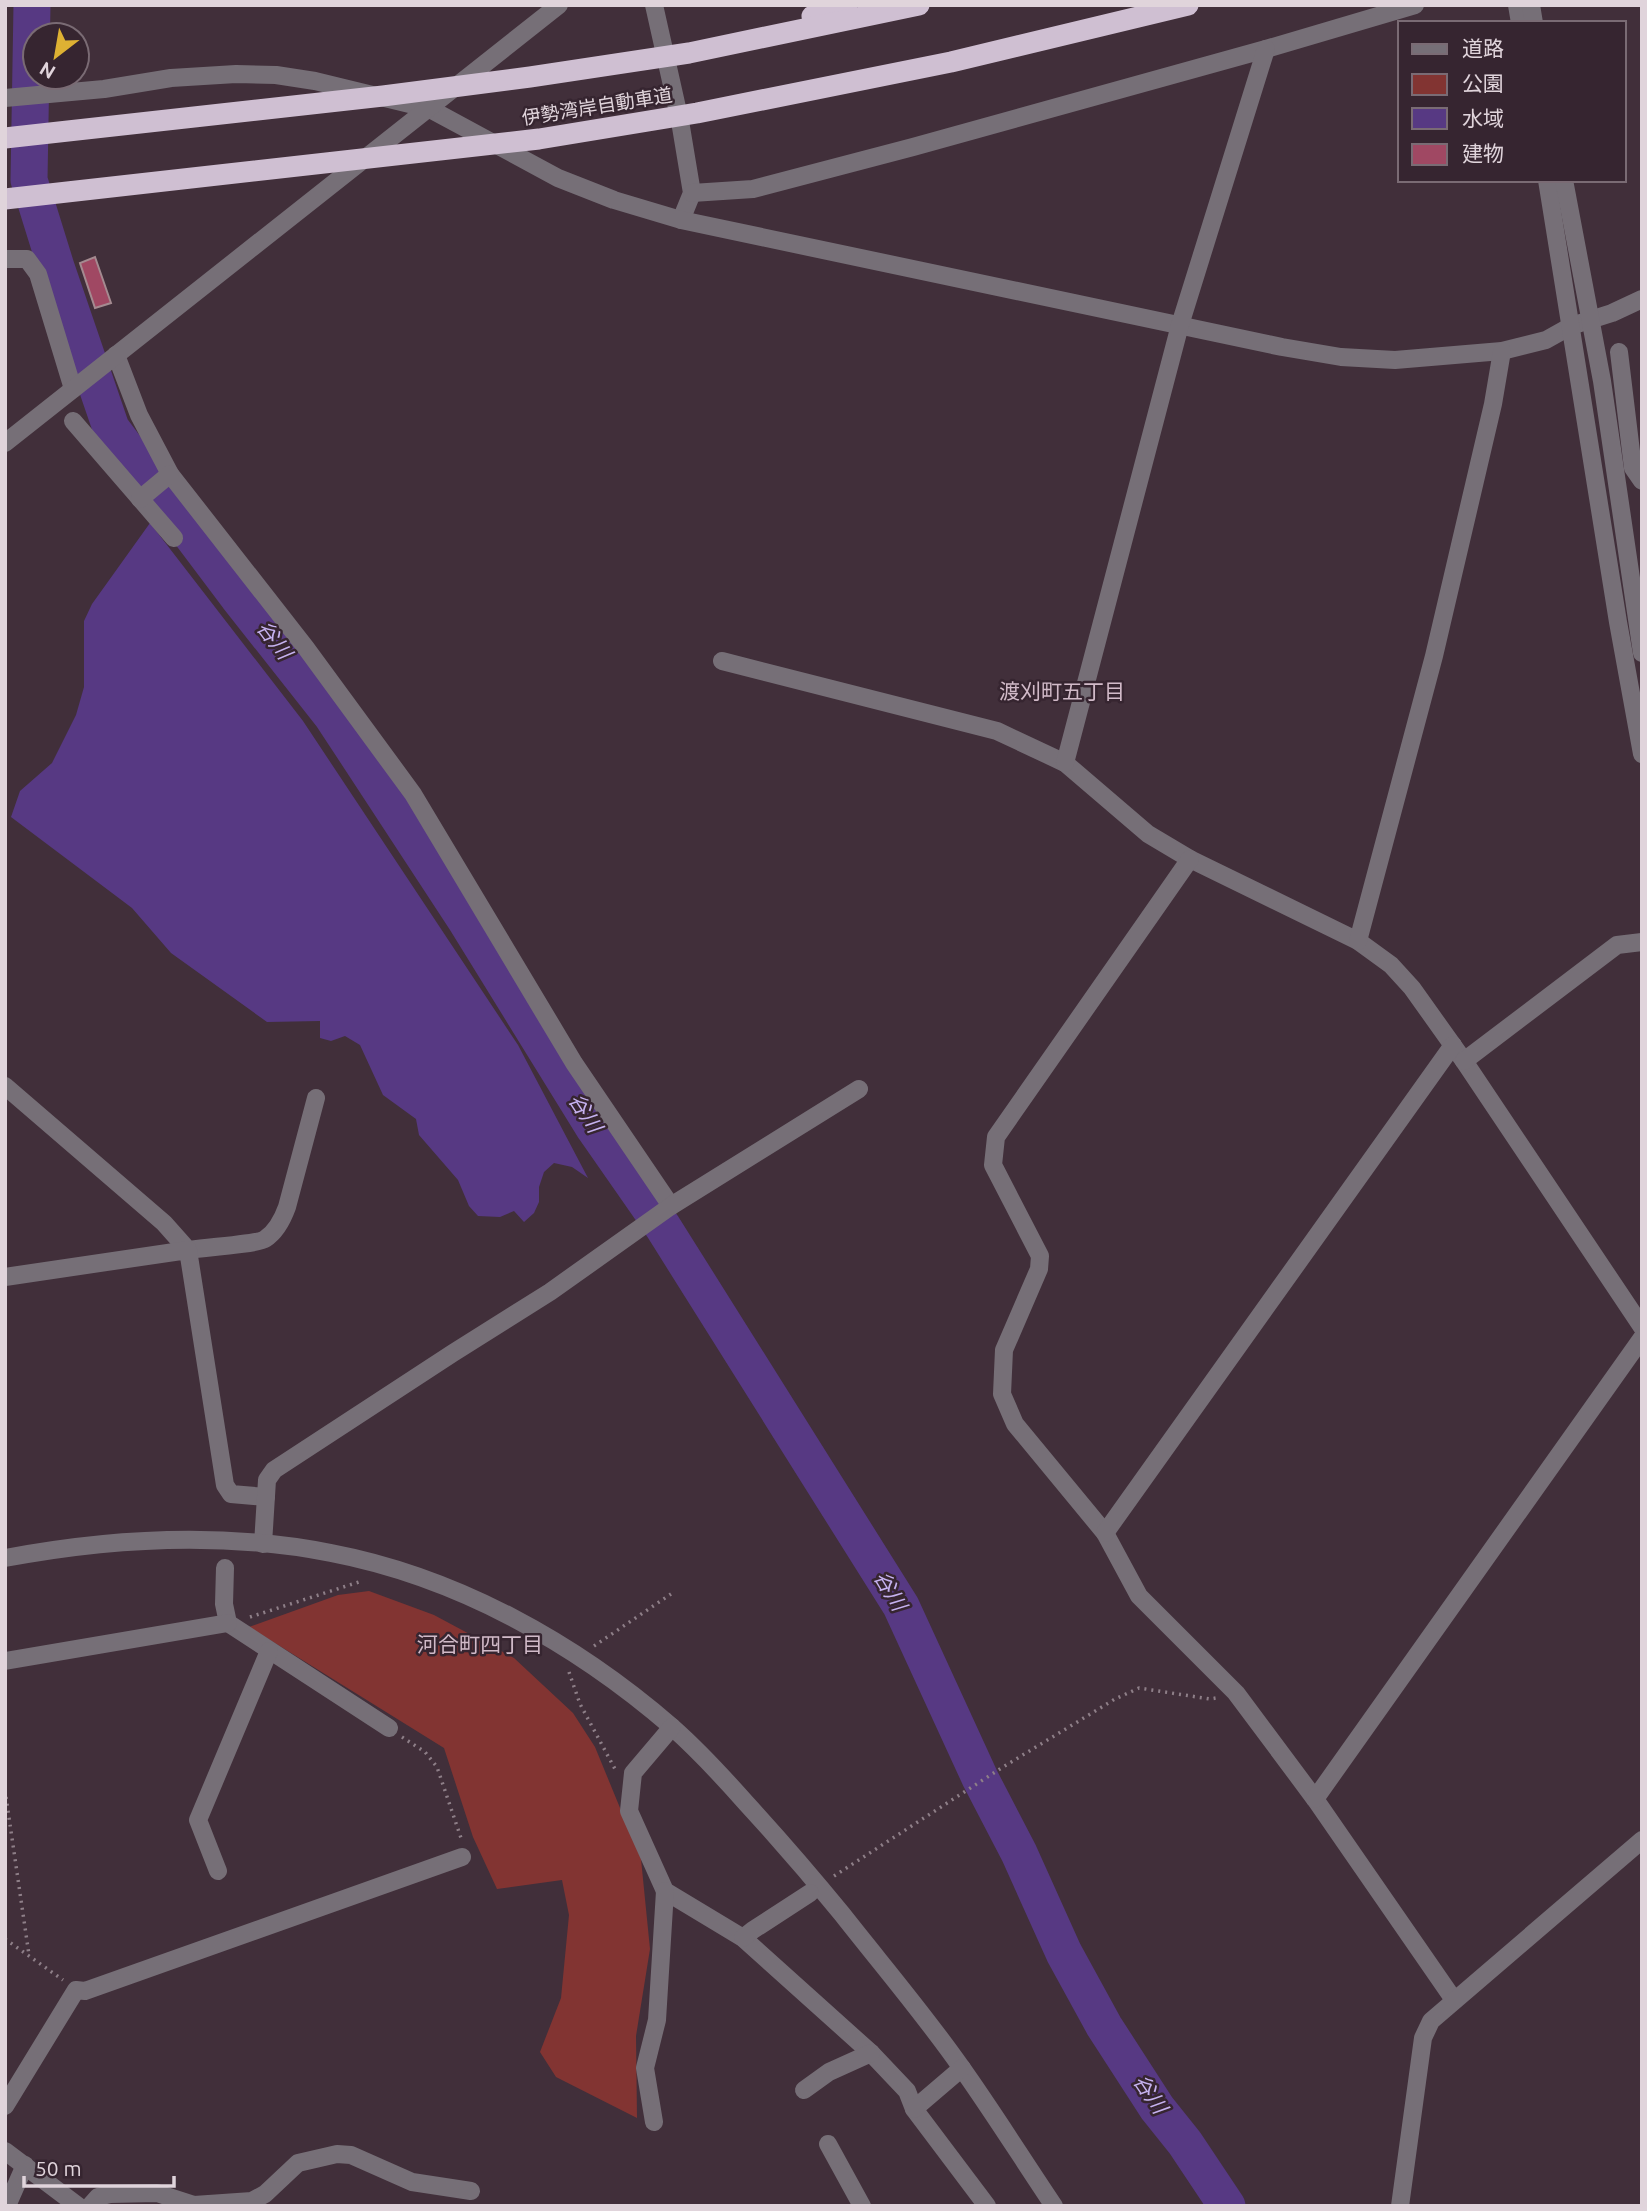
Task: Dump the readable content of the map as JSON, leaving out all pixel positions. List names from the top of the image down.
{
  "streets": {
    "highway": ["伊勢湾岸自動車道"]
  },
  "districts": ["渡刈町五丁目", "河合町四丁目"],
  "water": ["谷川"],
  "legend": [
    "道路",
    "公園",
    "水域",
    "建物"
  ],
  "scale_bar": "50 m",
  "north": "bottom left"
}
